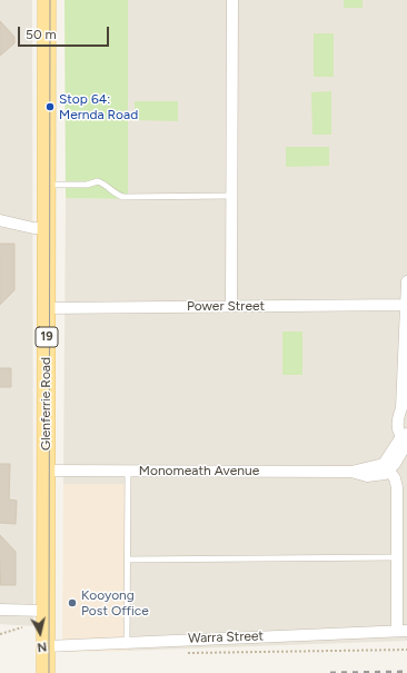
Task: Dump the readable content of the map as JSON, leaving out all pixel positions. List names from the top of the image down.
{
  "streets": {
    "main road": ["19", "Glenferrie Road"],
    "street": ["Power Street", "Monomeath Avenue", "Warra Street"]
  },
  "crossings": [
    ["Power Street", "Glenferrie Road"],
    ["Glenferrie Road", "Monomeath Avenue"],
    ["Glenferrie Road", "Warra Street"]
  ],
  "places": ["Stop 64: Mernda Road", "Kooyong Post Office"],
  "scale_bar": "50 m",
  "north": "bottom"
}
